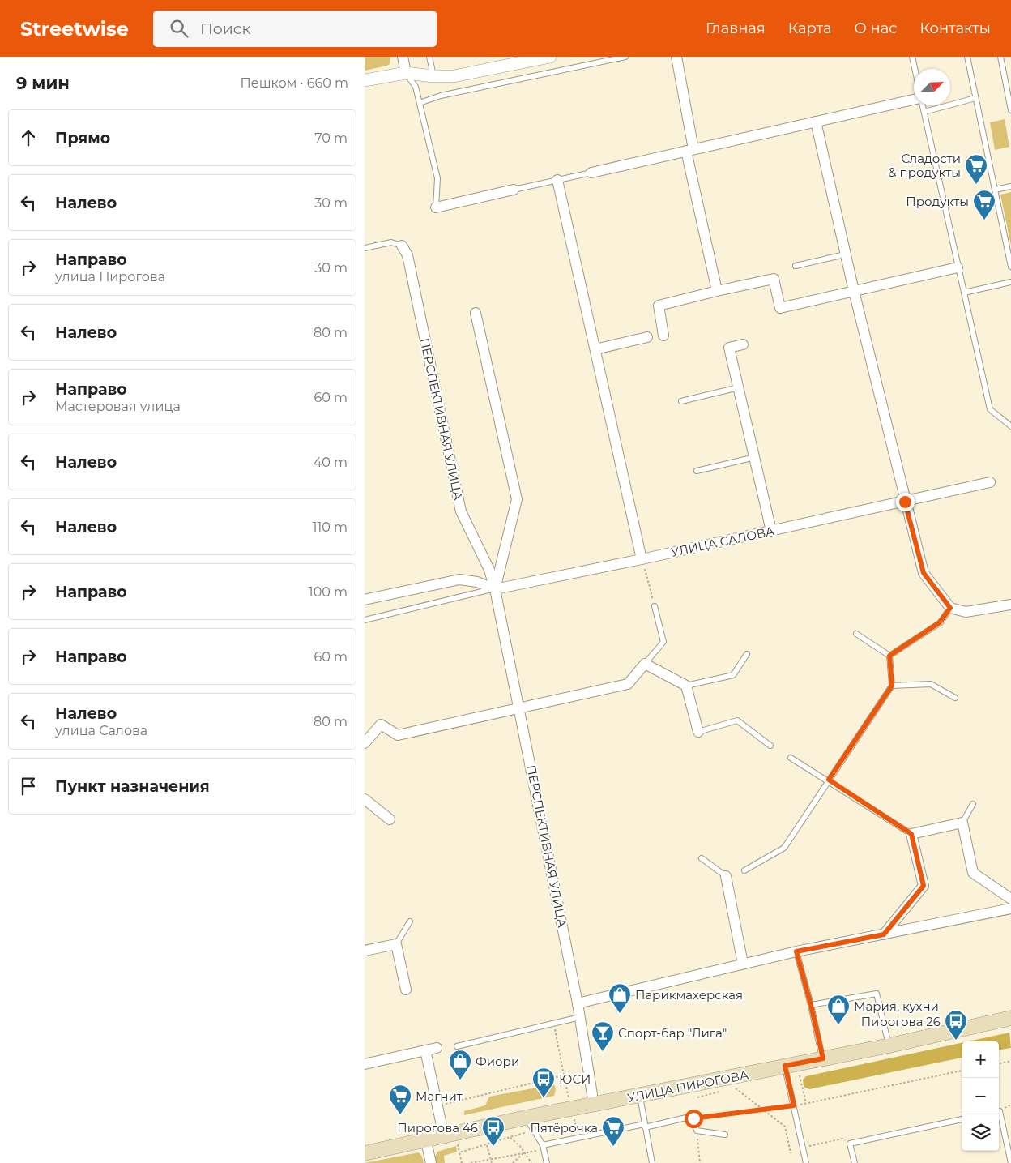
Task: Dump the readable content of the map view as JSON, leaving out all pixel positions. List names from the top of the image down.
{
  "streets": {
    "main road": ["УЛИЦА ПИРОГОВА"],
    "street": ["ПЕРСПЕКТИВНАЯ УЛИЦА", "УЛИЦА САЛОВА"]
  },
  "crossings": [
    ["ПЕРСПЕКТИВНАЯ УЛИЦА", "УЛИЦА САЛОВА"],
    ["ПЕРСПЕКТИВНАЯ УЛИЦА", "УЛИЦА ПИРОГОВА"]
  ],
  "places": {
    "supermarket": [
      "Сладости & продукты",
      "Продукты",
      "Магнит",
      "Пятёрочка"
    ],
    "shop": ["Парикмахерская", "Мария, кухни", "Фиори"],
    "bus stop": ["Пирогова 26", "ЮСИ", "Пирогова 46"],
    "bar": ["Спорт-бар \"Лига\""]
  },
  "north": "top right",
  "page": {
    "header": "Streetwise",
    "search": "Поиск",
    "nav": [
      "Главная",
      "Карта",
      "О нас",
      "Контакты"
    ],
    "heading": ["9 мин", "Пешком · 660 m"],
    "list": [
      ["Прямо", "70 m"],
      ["Налево", "30 m"],
      ["Направо", "улица Пирогова", "30 m"],
      ["Налево", "80 m"],
      ["Направо", "Мастеровая улица", "60 m"],
      ["Налево", "40 m"],
      ["Налево", "110 m"],
      ["Направо", "100 m"],
      ["Направо", "60 m"],
      ["Налево", "улица Салова", "80 m"],
      "Пункт назначения"
    ],
    "map_buttons": ["+", "−"]
  }
}
